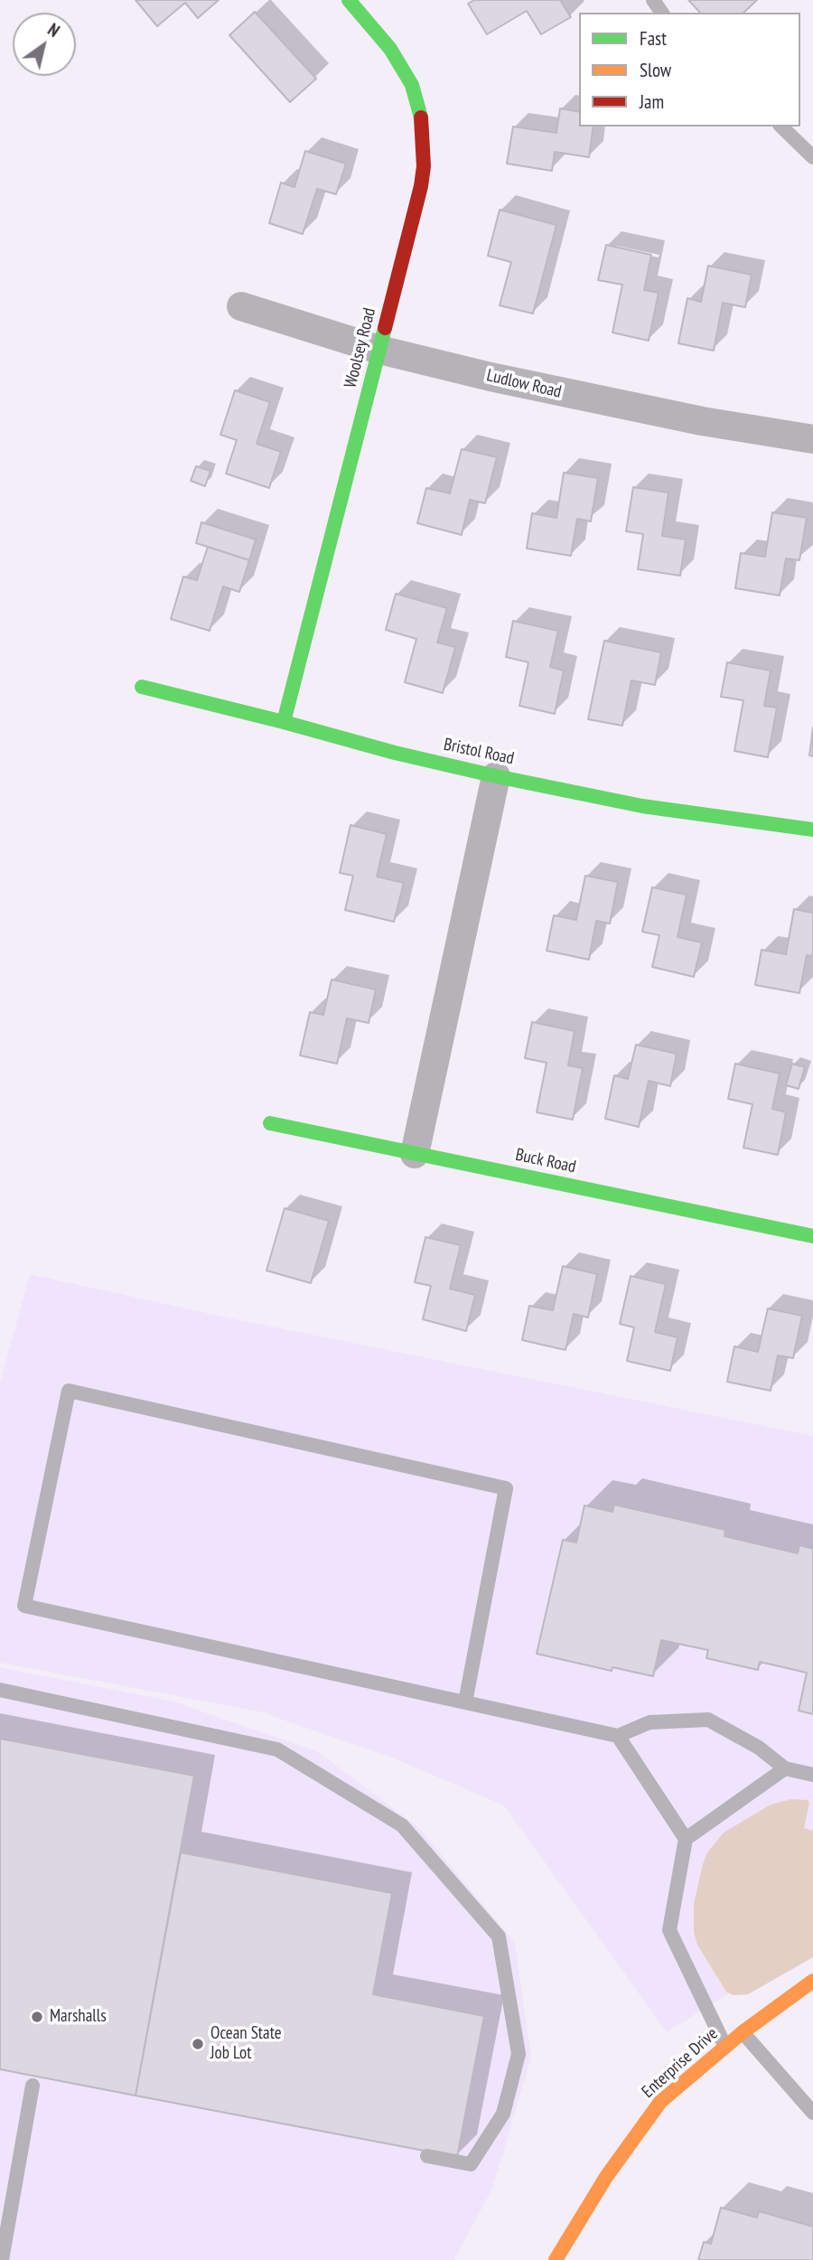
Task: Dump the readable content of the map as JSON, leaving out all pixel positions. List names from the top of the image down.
{
  "streets": {
    "street": [
      "Woolsey Road",
      "Ludlow Road",
      "Bristol Road",
      "Buck Road",
      "Enterprise Drive"
    ]
  },
  "crossings": [
    ["Woolsey Road", "Ludlow Road"],
    ["Woolsey Road", "Bristol Road"]
  ],
  "places": ["Marshalls", "Ocean State Job Lot"],
  "legend": ["Fast", "Slow", "Jam"],
  "north": "top right"
}
